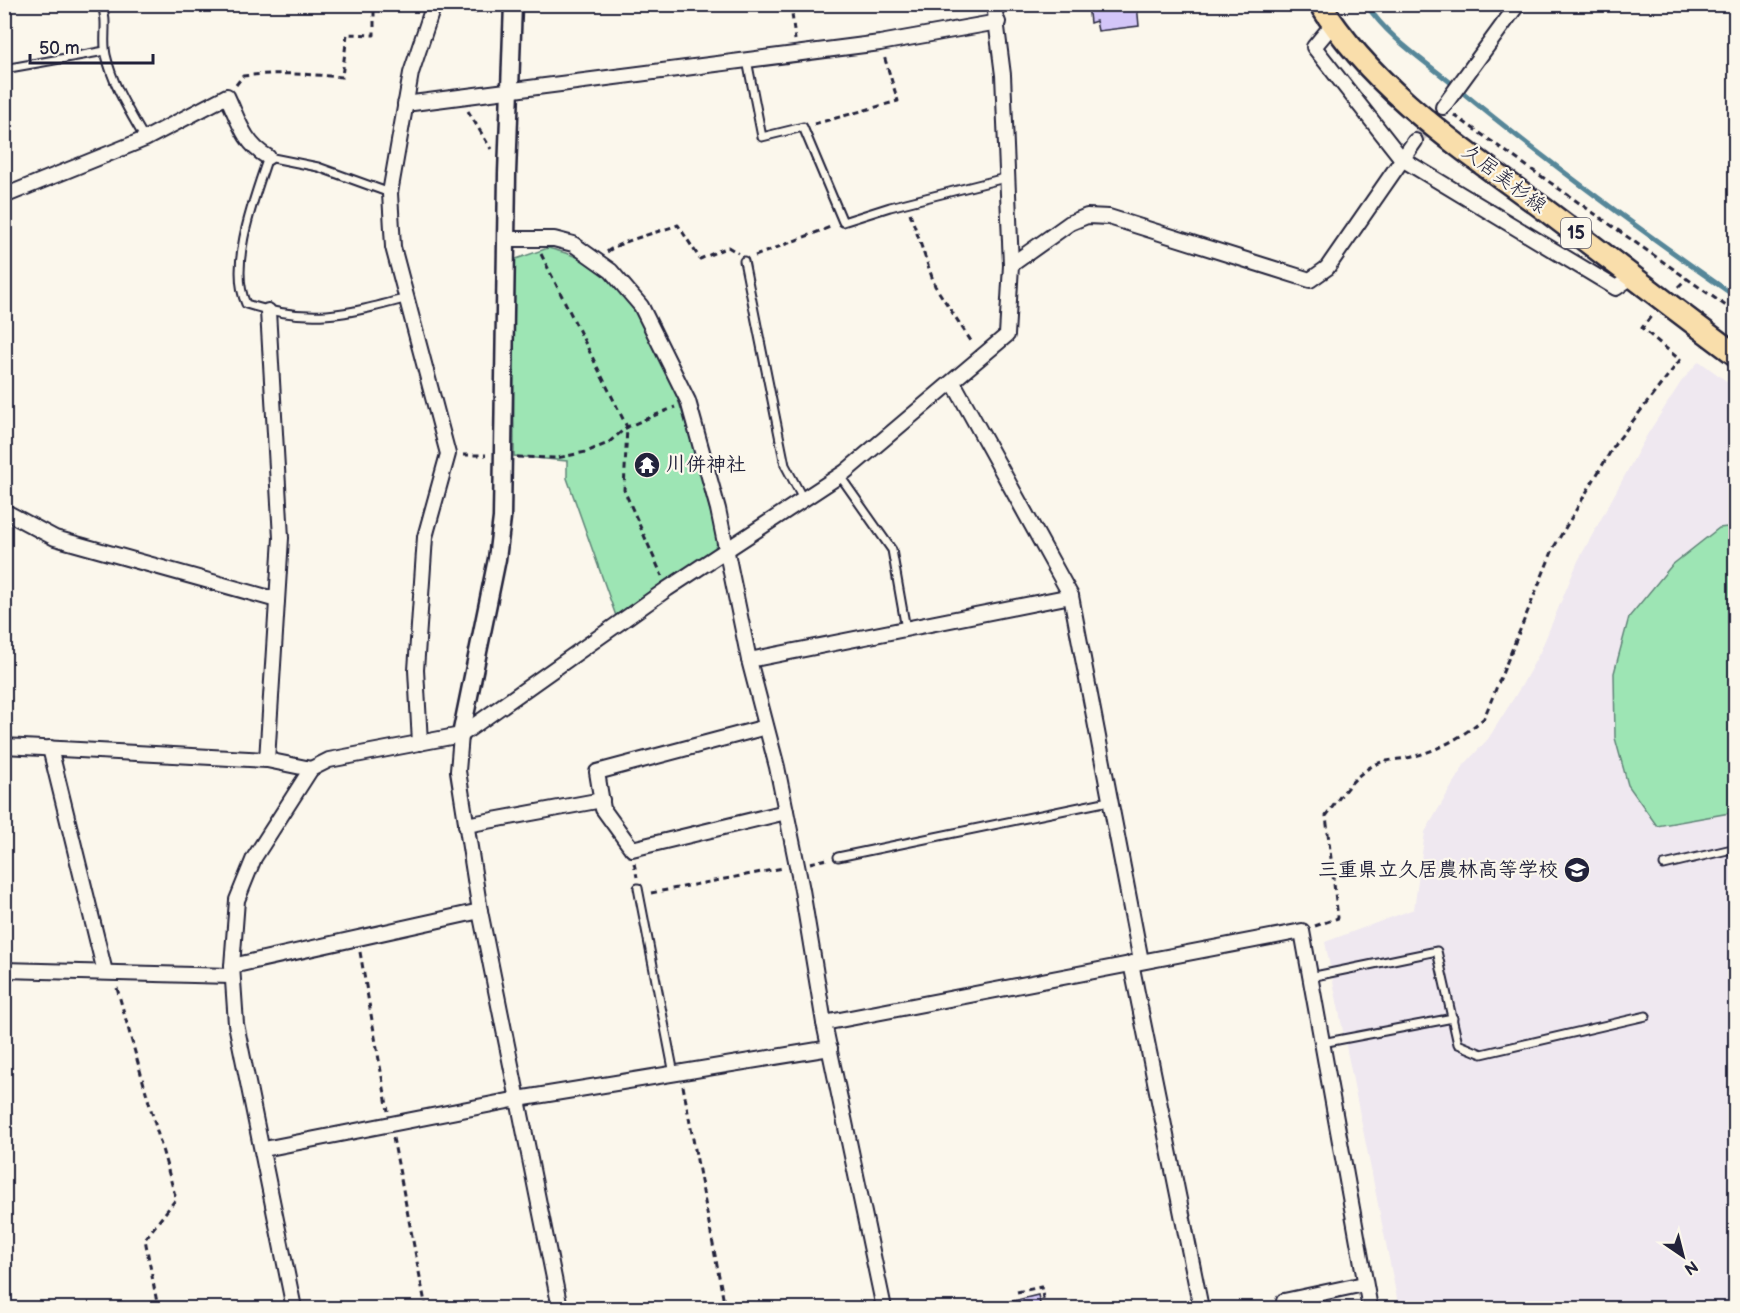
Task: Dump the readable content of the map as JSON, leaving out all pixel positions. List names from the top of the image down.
{
  "streets": {
    "main road": ["久居美杉線", "15"]
  },
  "places": {
    "temple": ["川併神社"],
    "school or university": ["三重県立久居農林高等学校"]
  },
  "scale_bar": "50 m",
  "north": "bottom right"
}
